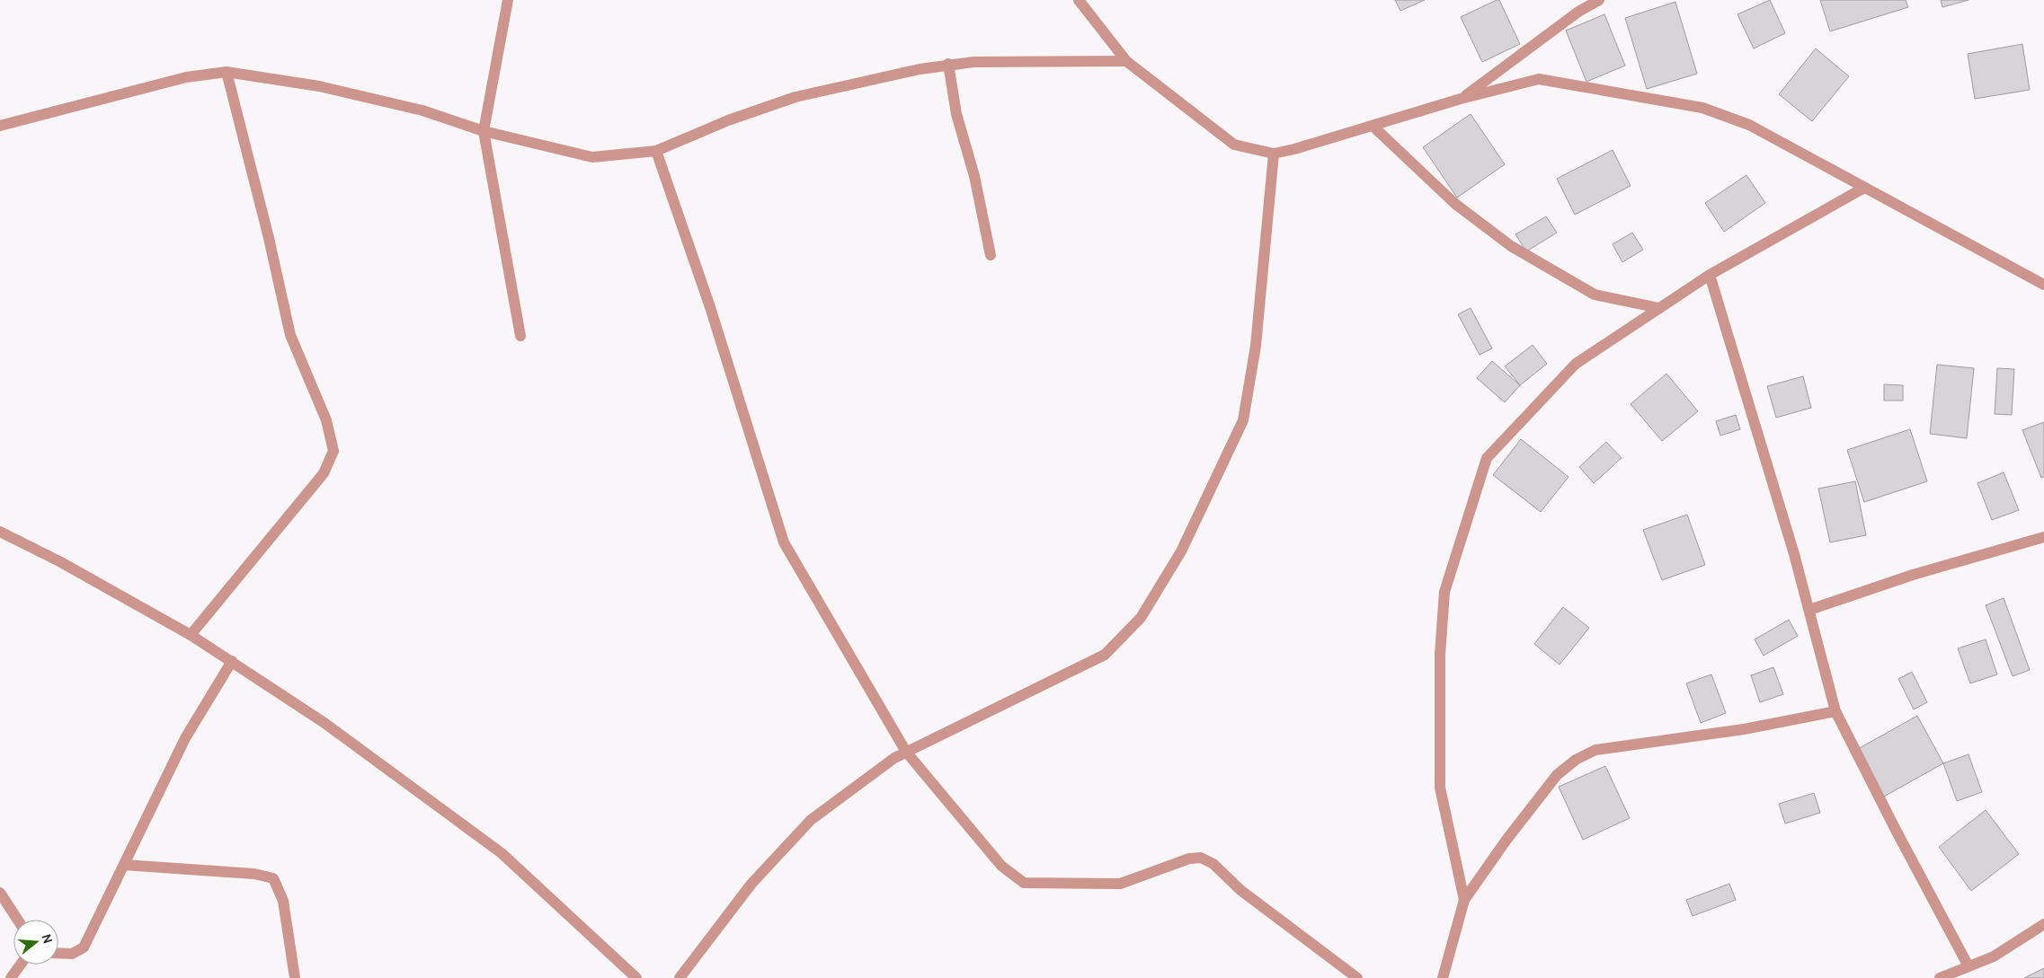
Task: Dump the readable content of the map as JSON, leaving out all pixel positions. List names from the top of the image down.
{
  "north": "right"
}
